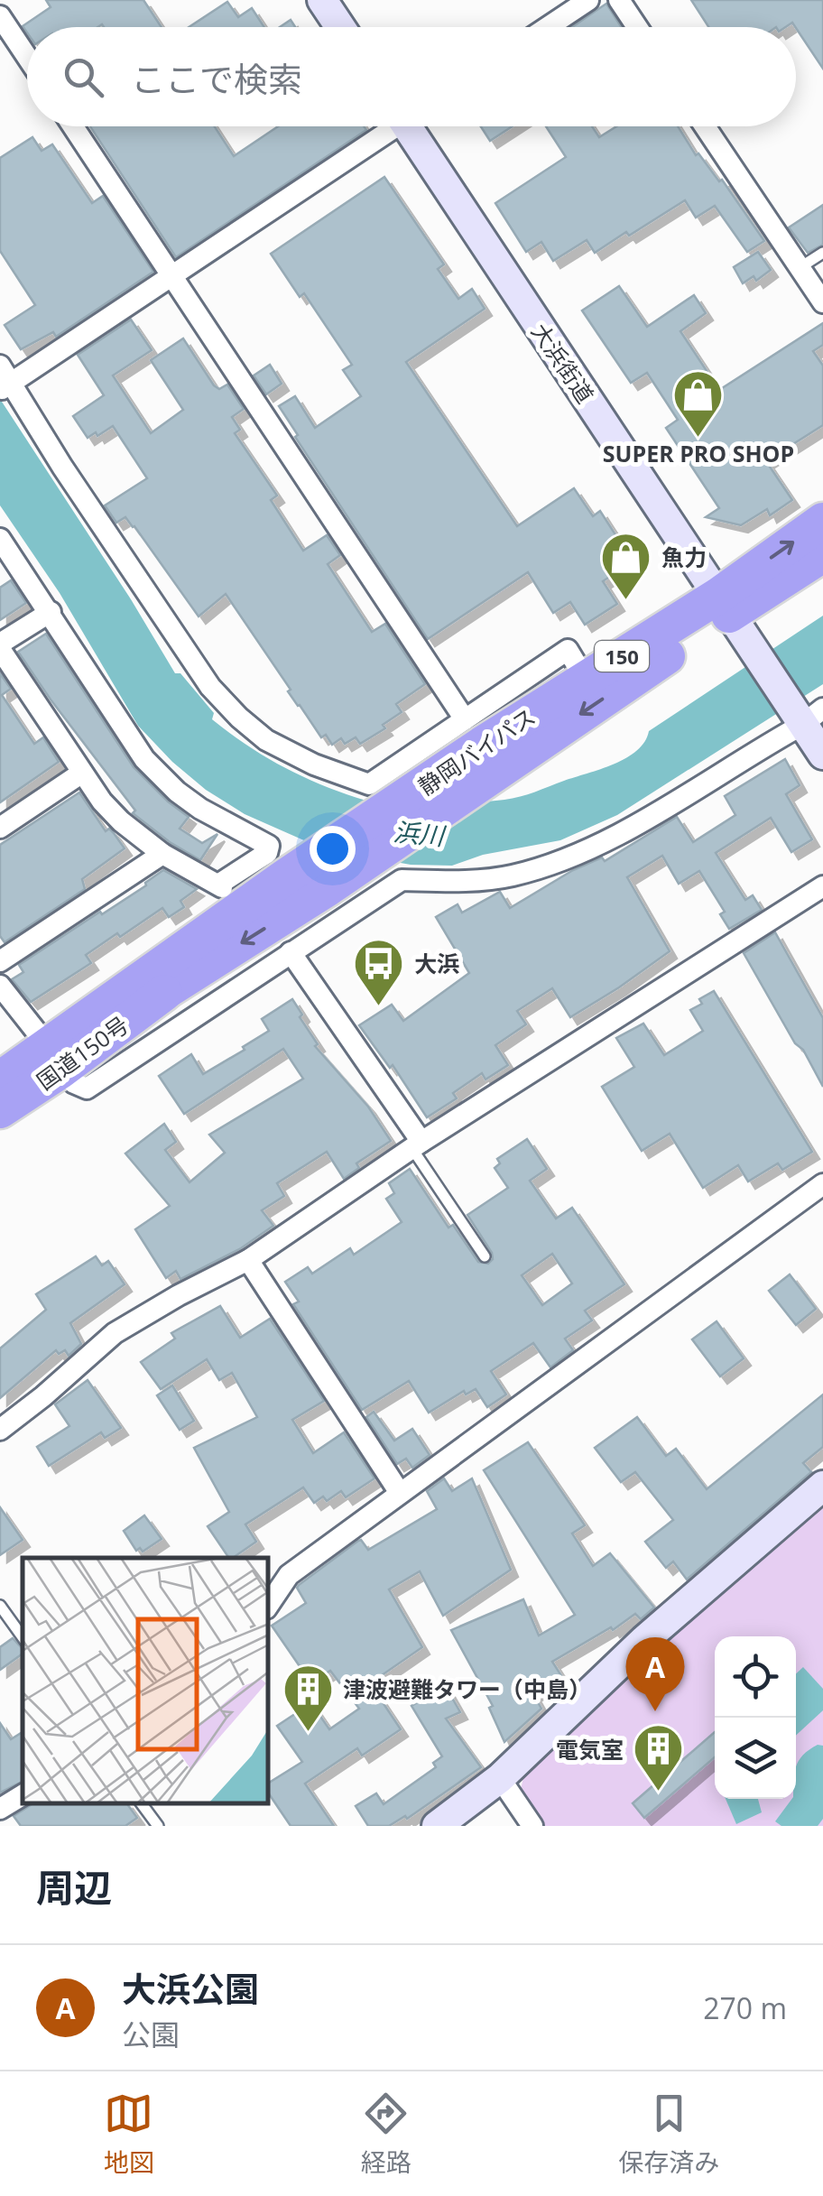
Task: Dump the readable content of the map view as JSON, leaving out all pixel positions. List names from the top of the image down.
{
  "streets": {
    "highway": ["150", "静岡バイパス", "国道150号"],
    "street": ["大浜街道"]
  },
  "crossings": [
    ["大浜街道", "静岡バイパス"],
    ["静岡バイパス", "国道150号"]
  ],
  "water": ["浜川"],
  "places": {
    "shop": ["SUPER PRO SHOP", "魚力"],
    "bus stop": ["大浜"],
    "building": ["津波避難タワー（中島）", "電気室"]
  },
  "page": {
    "search": "ここで検索",
    "pins": "A",
    "heading": "周辺",
    "list": [
      {
        "mark": "A",
        "name": "大浜公園",
        "note": "公園",
        "value": "270 m"
      }
    ],
    "nav": ["地図", "経路", "保存済み"]
  }
}
